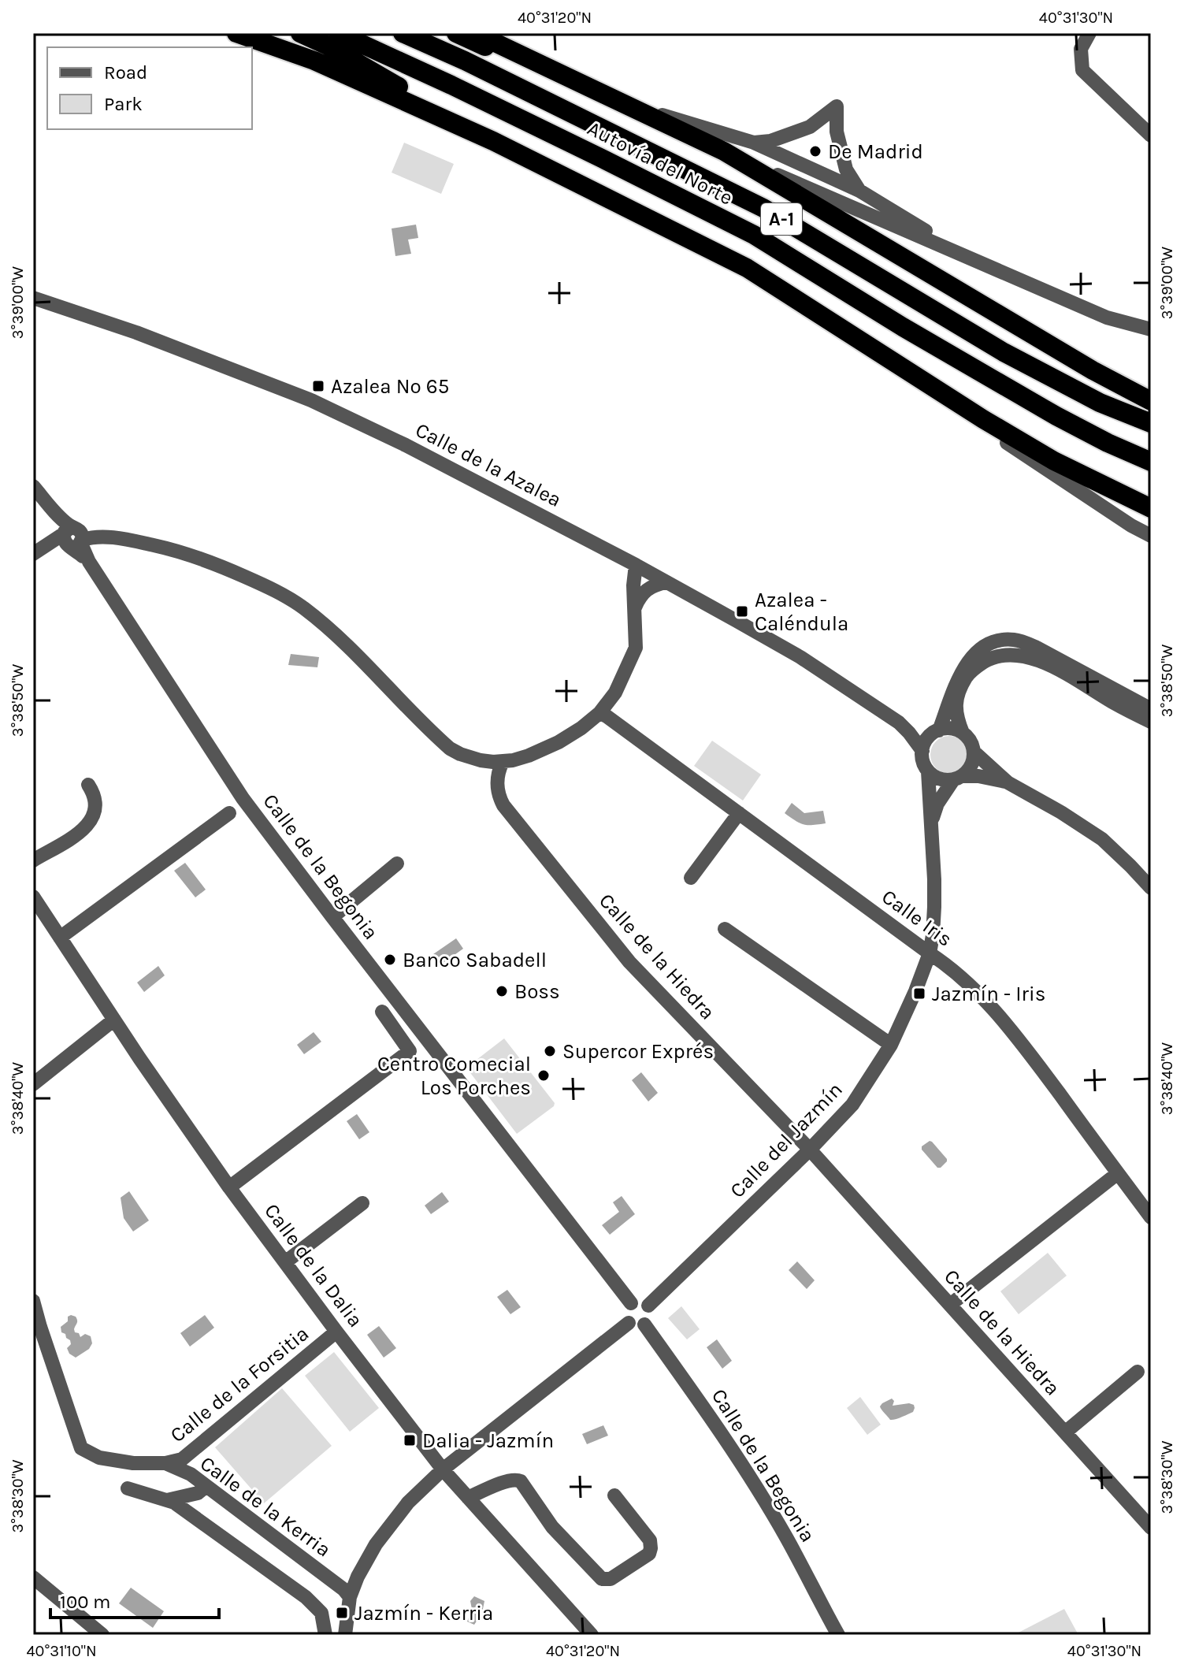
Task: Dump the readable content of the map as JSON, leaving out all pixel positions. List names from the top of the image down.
{
  "streets": {
    "highway": ["Autovía del Norte", "A-1"],
    "street": [
      "Calle de la Azalea",
      "Calle de la Begonia",
      "Calle Iris",
      "Calle de la Hiedra",
      "Calle del Jazmín",
      "Calle de la Dalia",
      "Calle de la Forsitia",
      "Calle de la Kerria"
    ]
  },
  "crossings": [
    ["Calle de la Azalea", "Calle del Jazmín"],
    ["Calle de la Begonia", "Calle del Jazmín"],
    ["Calle Iris", "Calle del Jazmín"],
    ["Calle de la Hiedra", "Calle del Jazmín"],
    ["Calle de la Dalia", "Calle de la Forsitia"],
    ["Calle de la Forsitia", "Calle de la Kerria"]
  ],
  "places": {
    "other": [
      "De Madrid",
      "Banco Sabadell",
      "Boss",
      "Supercor Exprés",
      "Centro Comecial Los Porches"
    ],
    "transit": [
      "Azalea Nº 65",
      "Azalea - Caléndula",
      "Jazmín - Iris",
      "Dalia - Jazmín",
      "Jazmín - Kerria"
    ]
  },
  "legend": ["Road", "Park"],
  "scale_bar": "100 m",
  "coordinates": [
    "40°31'20\"N",
    "40°31'30\"N",
    "3°39'00\"W",
    "3°38'50\"W",
    "3°38'40\"W",
    "3°38'30\"W",
    "40°31'10\"N"
  ]
}
